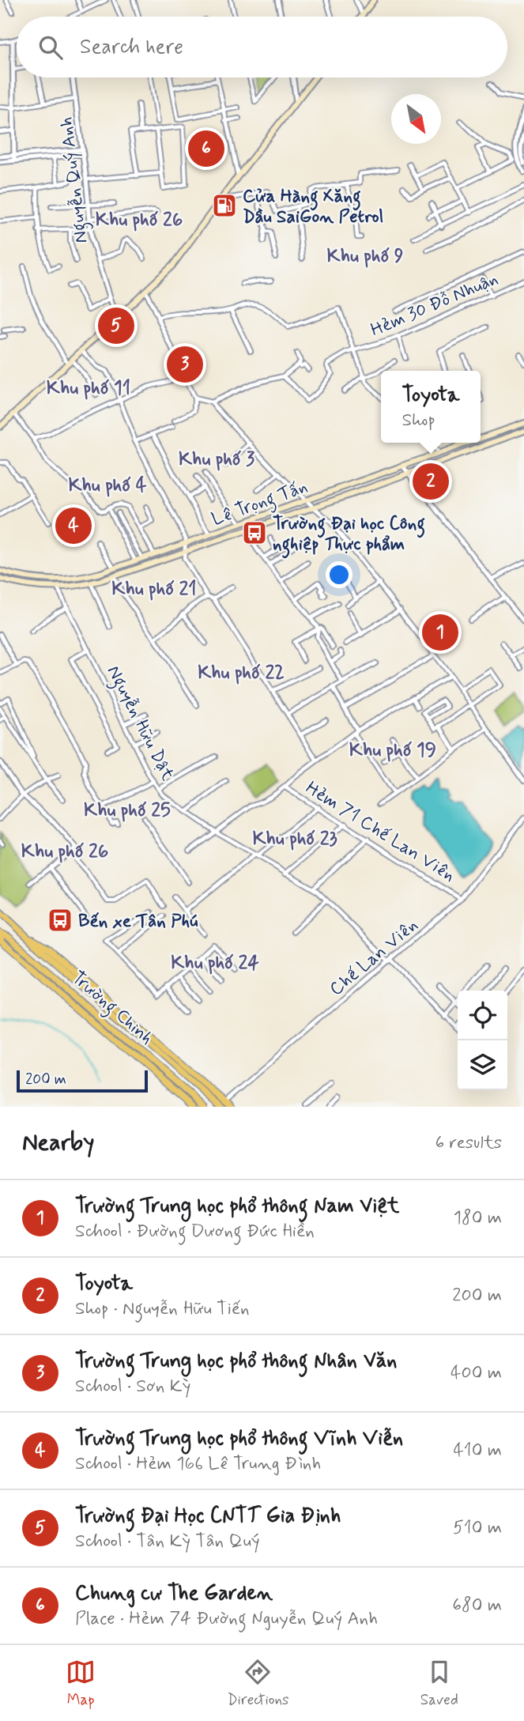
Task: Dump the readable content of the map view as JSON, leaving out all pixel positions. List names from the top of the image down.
{
  "streets": {
    "main road": ["Lê Trọng Tấn", "Trường Chinh"],
    "street": [
      "Nguyễn Quý Anh",
      "Hẻm 30 Đỗ Nhuận",
      "Nguyễn Hữu Dật",
      "Hẻm 71 Chế Lan Viên",
      "Chế Lan Viên"
    ]
  },
  "crossings": [
    ["Lê Trọng Tấn", "Nguyễn Hữu Dật"],
    ["Nguyễn Hữu Dật", "Chế Lan Viên"],
    ["Hẻm 71 Chế Lan Viên", "Chế Lan Viên"],
    ["Chế Lan Viên", "Trường Chinh"]
  ],
  "districts": [
    "Khu phố 26",
    "Khu phố 9",
    "Khu phố 11",
    "Khu phố 3",
    "Khu phố 4",
    "Khu phố 21",
    "Khu phố 22",
    "Khu phố 19",
    "Khu phố 25",
    "Khu phố 23",
    "Khu phố 26",
    "Khu phố 24"
  ],
  "places": {
    "fuel station": ["Cửa Hàng Xăng Dầu SaiGon Petrol"],
    "bus stop": ["Trường Đại học Công nghiệp Thực phẩm", "Bến xe Tân Phú"]
  },
  "scale_bar": "200 m",
  "north": "bottom right",
  "page": {
    "search": "Search here",
    "pins": [
      "6",
      "5",
      "3",
      "2",
      "4",
      "1"
    ],
    "popup": ["Toyota", "Shop"],
    "scale": "200 m",
    "heading": ["Nearby", "6 results"],
    "list": [
      {
        "mark": "1",
        "name": "Trường Trung học phổ thông Nam Việt",
        "note": "School · Đường Dương Đức Hiền",
        "value": "180 m"
      },
      {
        "mark": "2",
        "name": "Toyota",
        "note": "Shop · Nguyễn Hữu Tiến",
        "value": "200 m"
      },
      {
        "mark": "3",
        "name": "Trường Trung học phổ thông Nhân Văn",
        "note": "School · Sơn Kỳ",
        "value": "400 m"
      },
      {
        "mark": "4",
        "name": "Trường Trung học phổ thông Vĩnh Viễn",
        "note": "School · Hẻm 166 Lê Trung Đình",
        "value": "410 m"
      },
      {
        "mark": "5",
        "name": "Trường Đại Học CNTT Gia Định",
        "note": "School · Tân Kỳ Tân Quý",
        "value": "510 m"
      },
      {
        "mark": "6",
        "name": "Chung cư The Garden",
        "note": "Place · Hẻm 74 Đường Nguyễn Quý Anh",
        "value": "680 m"
      }
    ],
    "nav": ["Map", "Directions", "Saved"]
  }
}
